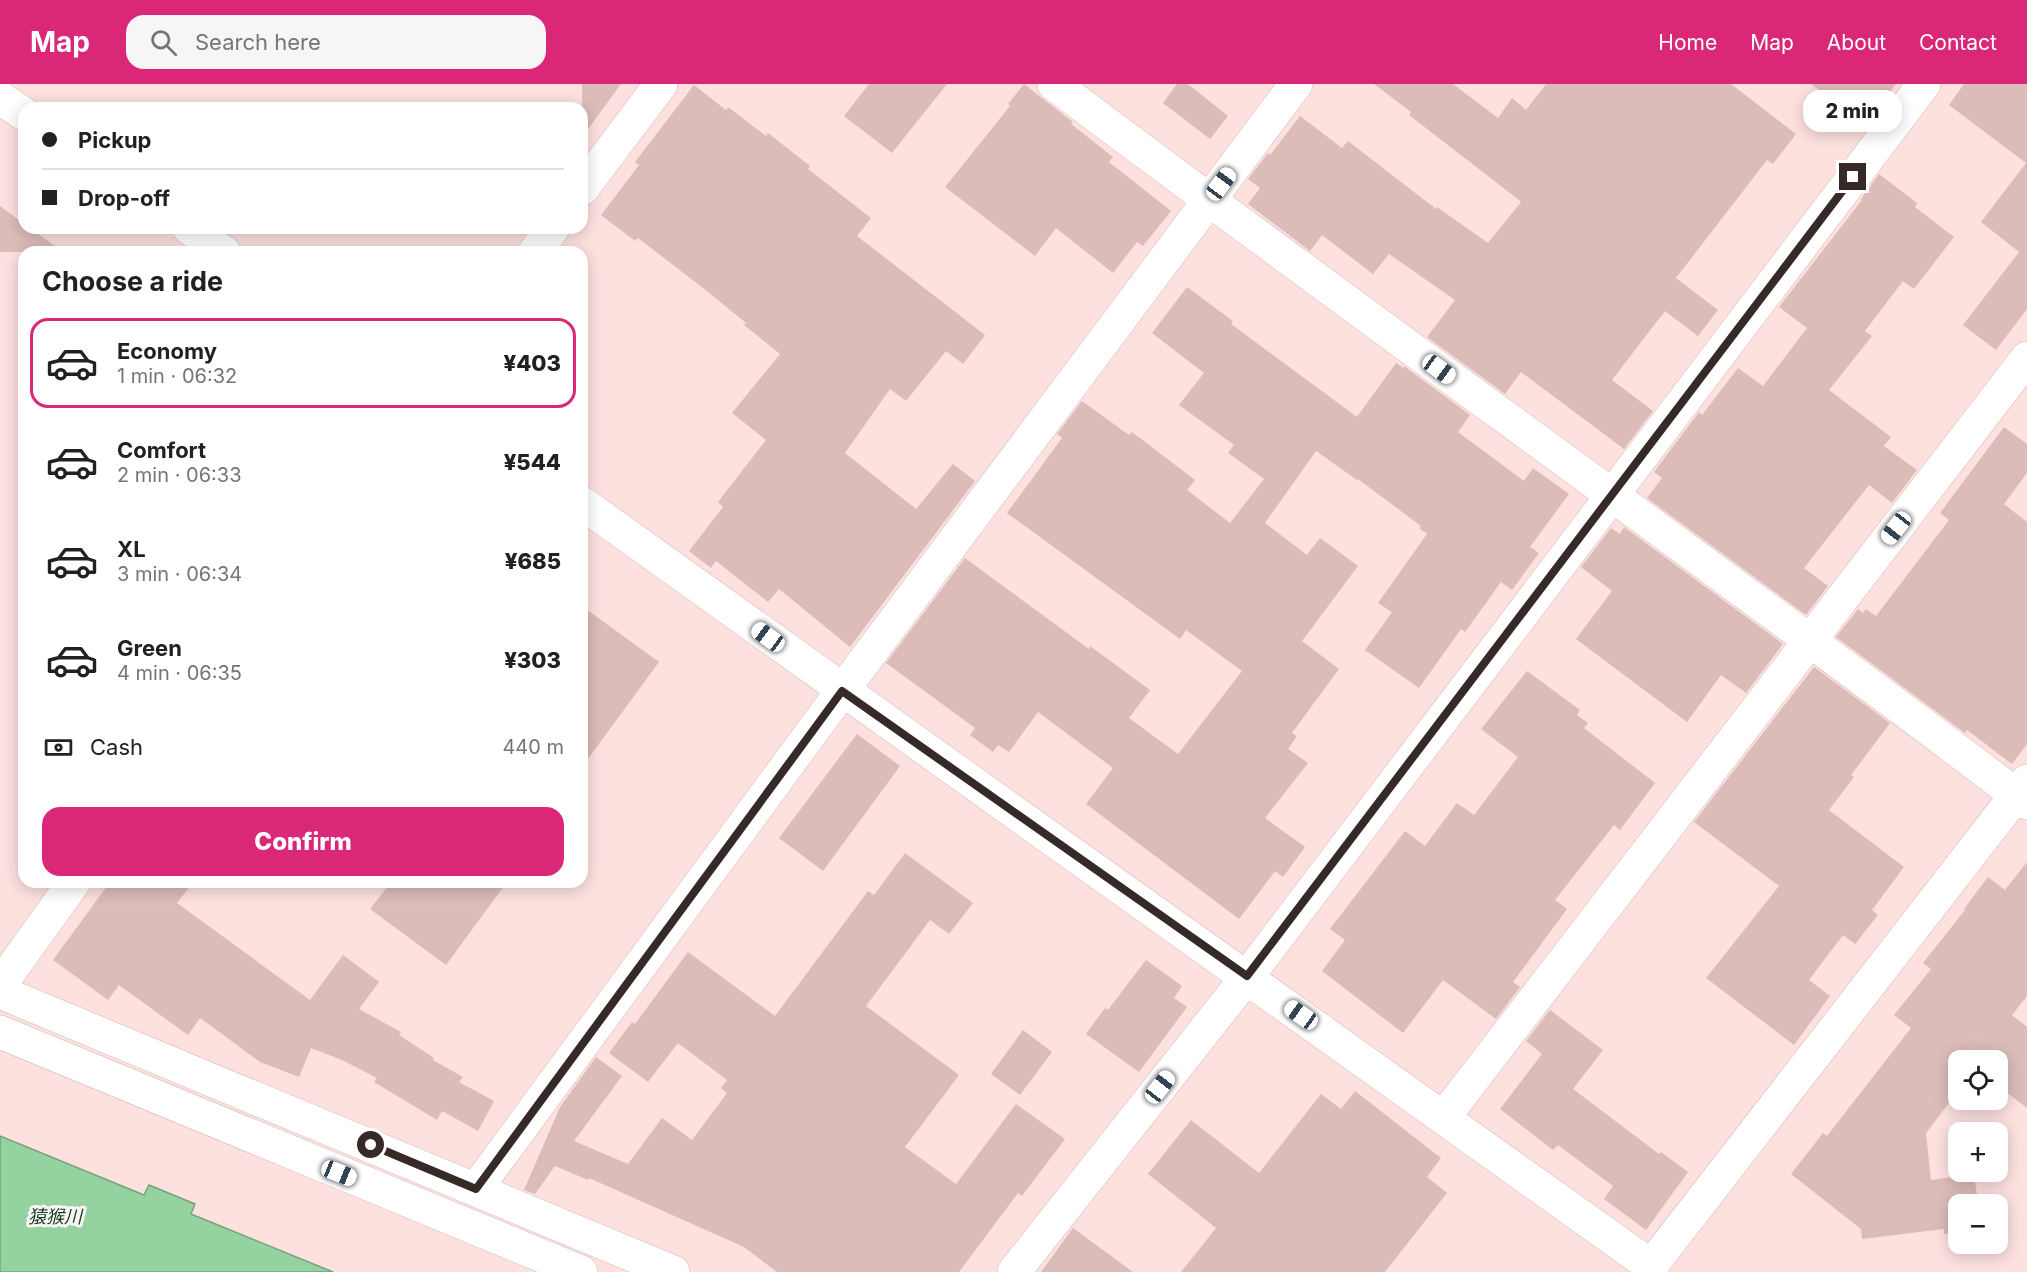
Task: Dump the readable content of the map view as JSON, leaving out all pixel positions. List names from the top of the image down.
{
  "water": ["猿猴川"],
  "page": {
    "header": "Map",
    "search": "Search here",
    "nav": [
      "Home",
      "Map",
      "About",
      "Contact"
    ],
    "bubble": "2 min",
    "banner": ["Pickup", "Drop-off"],
    "heading": "Choose a ride",
    "list": [
      {
        "name": "Economy",
        "note": "1 min · 06:32",
        "value": "¥403"
      },
      {
        "name": "Comfort",
        "note": "2 min · 06:33",
        "value": "¥544"
      },
      {
        "name": "XL",
        "note": "3 min · 06:34",
        "value": "¥685"
      },
      {
        "name": "Green",
        "note": "4 min · 06:35",
        "value": "¥303"
      }
    ],
    "pay": ["Cash", "440 m"],
    "buttons": "Confirm",
    "map_buttons": ["+", "−"]
  }
}
